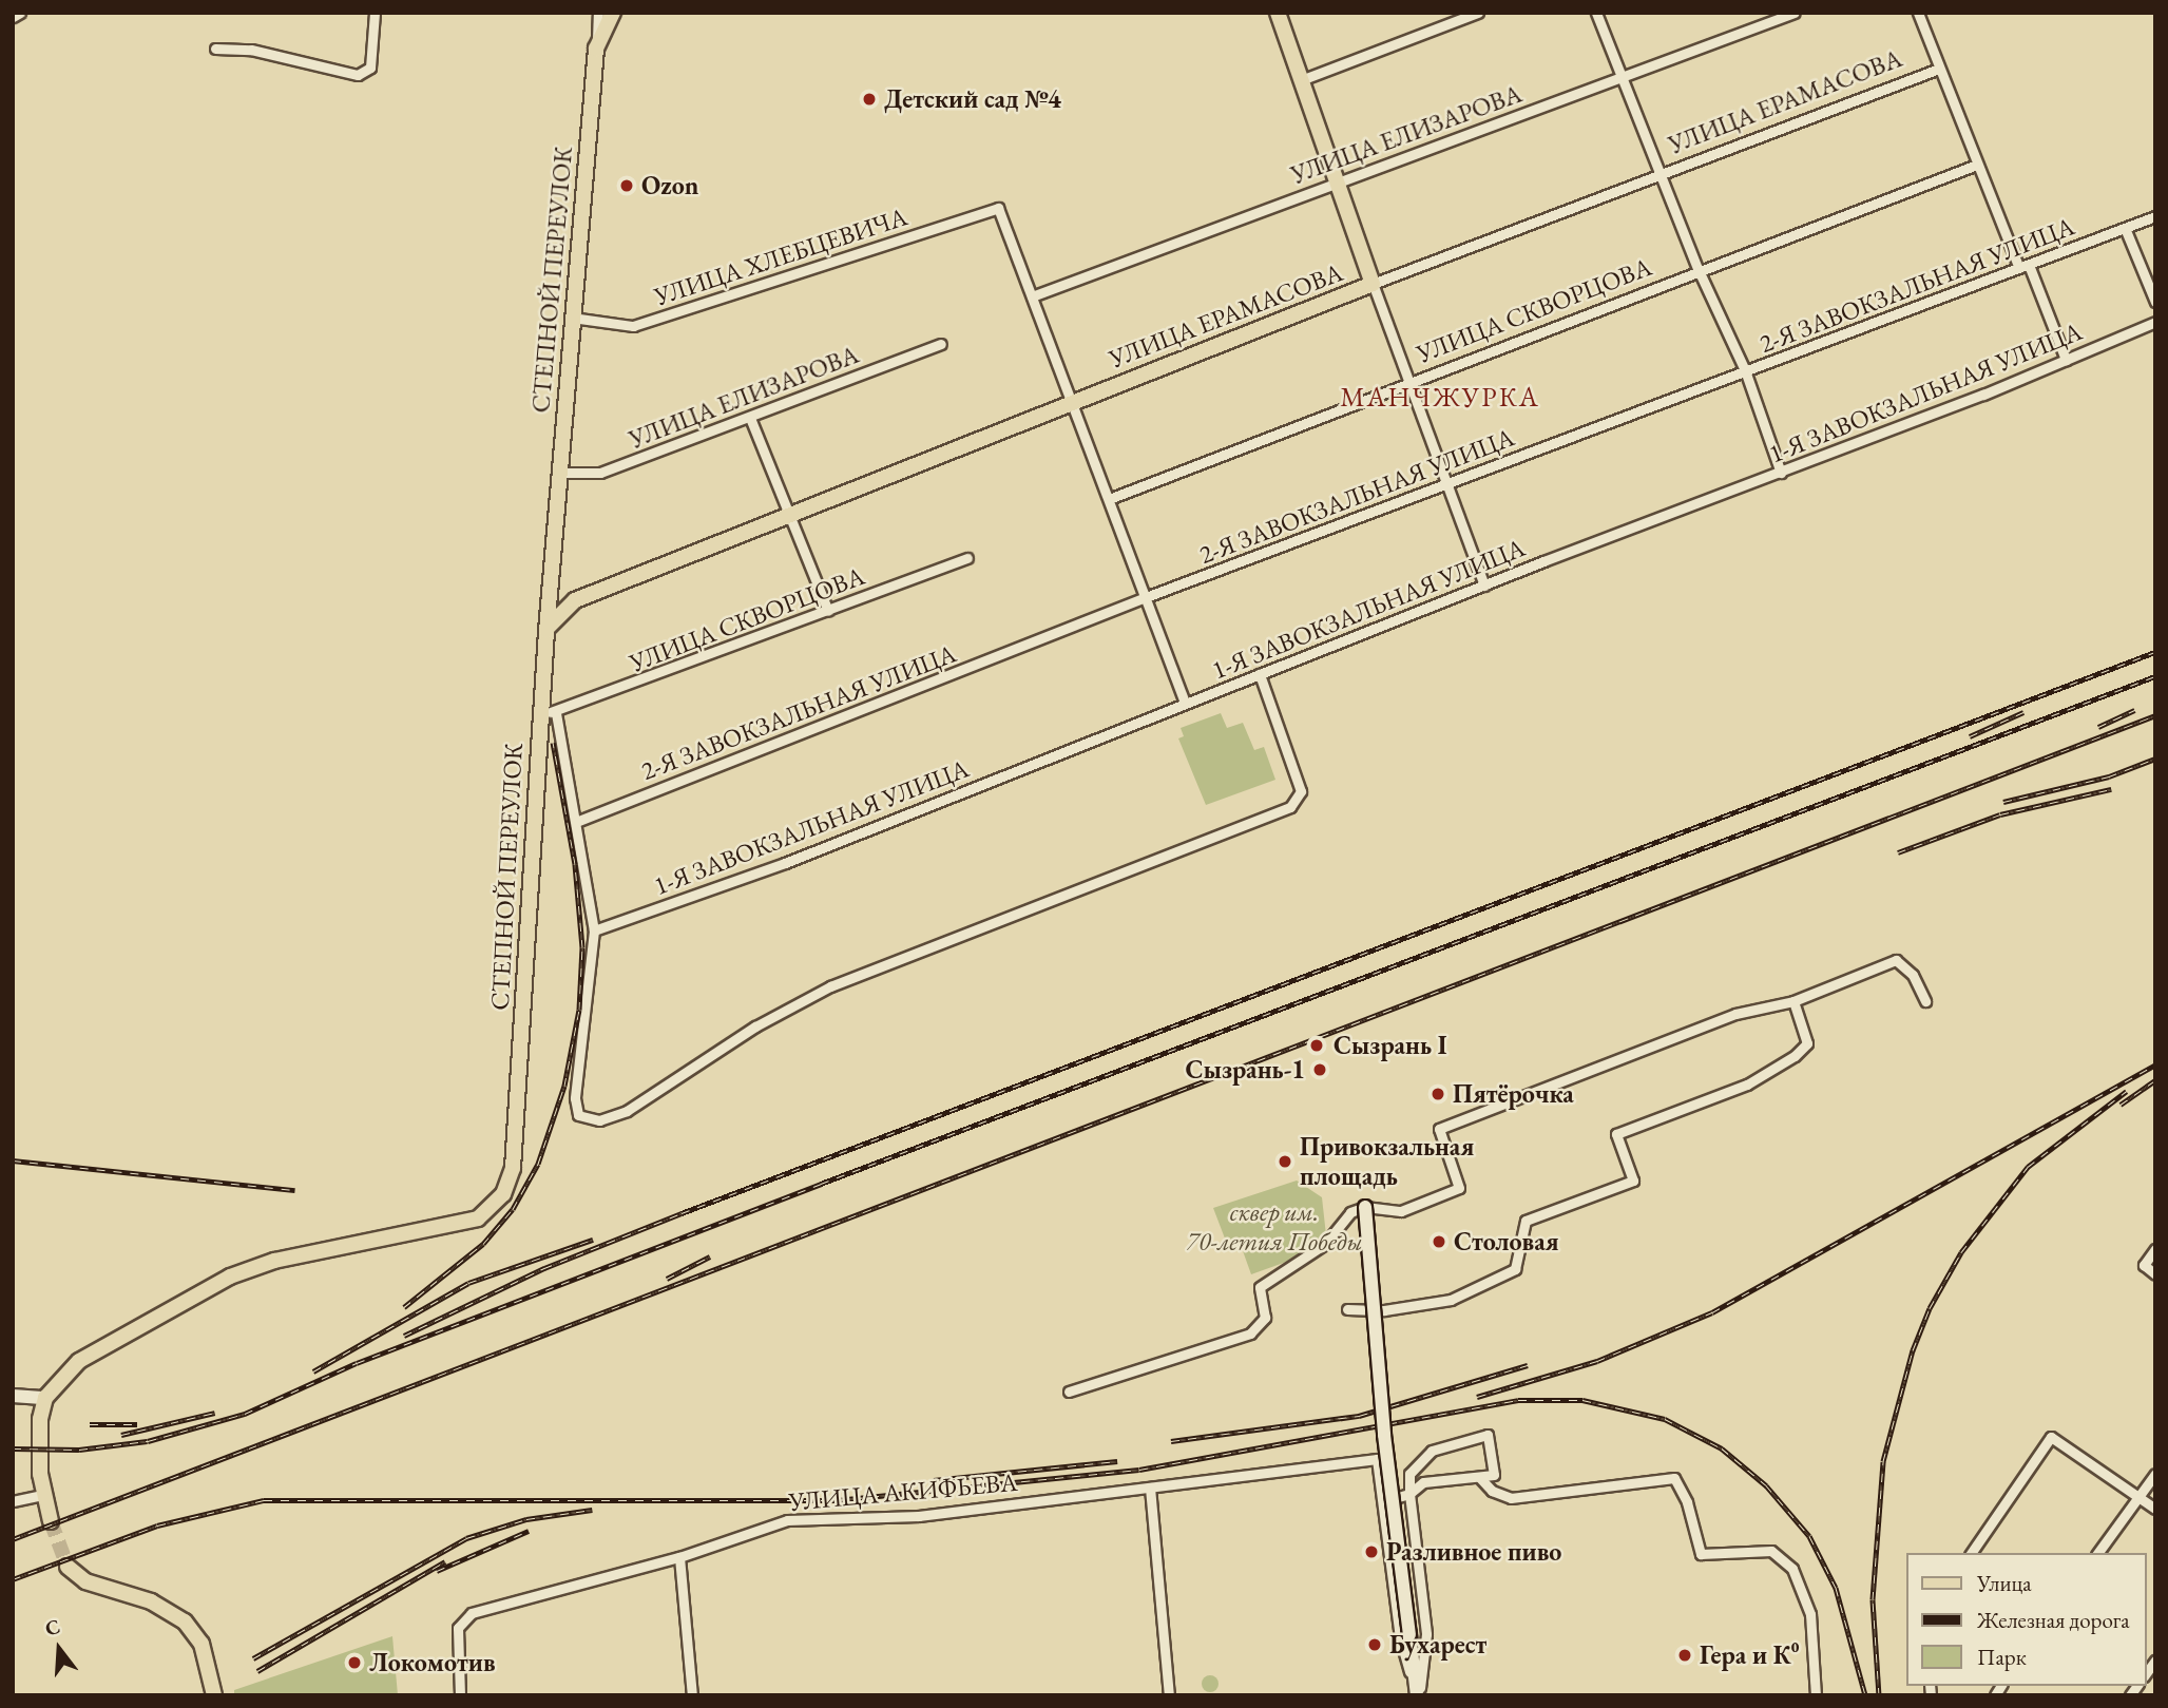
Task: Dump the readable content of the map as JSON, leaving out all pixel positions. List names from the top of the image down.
{
  "streets": {
    "main road": ["УЛИЦА ЕРАМАСОВА", "СТЕПНОЙ ПЕРЕУЛОК"],
    "street": [
      "УЛИЦА ЕЛИЗАРОВА",
      "УЛИЦА ХЛЕБЦЕВИЧА",
      "2-Я ЗАВОКЗАЛЬНАЯ УЛИЦА",
      "УЛИЦА СКВОРЦОВА",
      "1-Я ЗАВОКЗАЛЬНАЯ УЛИЦА",
      "УЛИЦА АКИФЬЕВА"
    ]
  },
  "crossings": [
    ["УЛИЦА ЕРАМАСОВА", "СТЕПНОЙ ПЕРЕУЛОК"],
    ["УЛИЦА ЕЛИЗАРОВА", "УЛИЦА ХЛЕБЦЕВИЧА"],
    ["УЛИЦА ЕЛИЗАРОВА", "СТЕПНОЙ ПЕРЕУЛОК"],
    ["УЛИЦА ХЛЕБЦЕВИЧА", "СТЕПНОЙ ПЕРЕУЛОК"],
    ["СТЕПНОЙ ПЕРЕУЛОК", "УЛИЦА СКВОРЦОВА"]
  ],
  "districts": ["МАНЧЖУРКА"],
  "parks": ["сквер им. 70-летия Победы"],
  "places": [
    "Детский сад №4",
    "Ozon",
    "Сызрань I",
    "Сызрань-1",
    "Пятёрочка",
    "Привокзальная площадь",
    "Столовая",
    "Разливное пиво",
    "Бухарест",
    "Гера и К⁰",
    "Локомотив"
  ],
  "legend": ["Улица", "Железная дорога", "Парк"],
  "north": "top"
}
